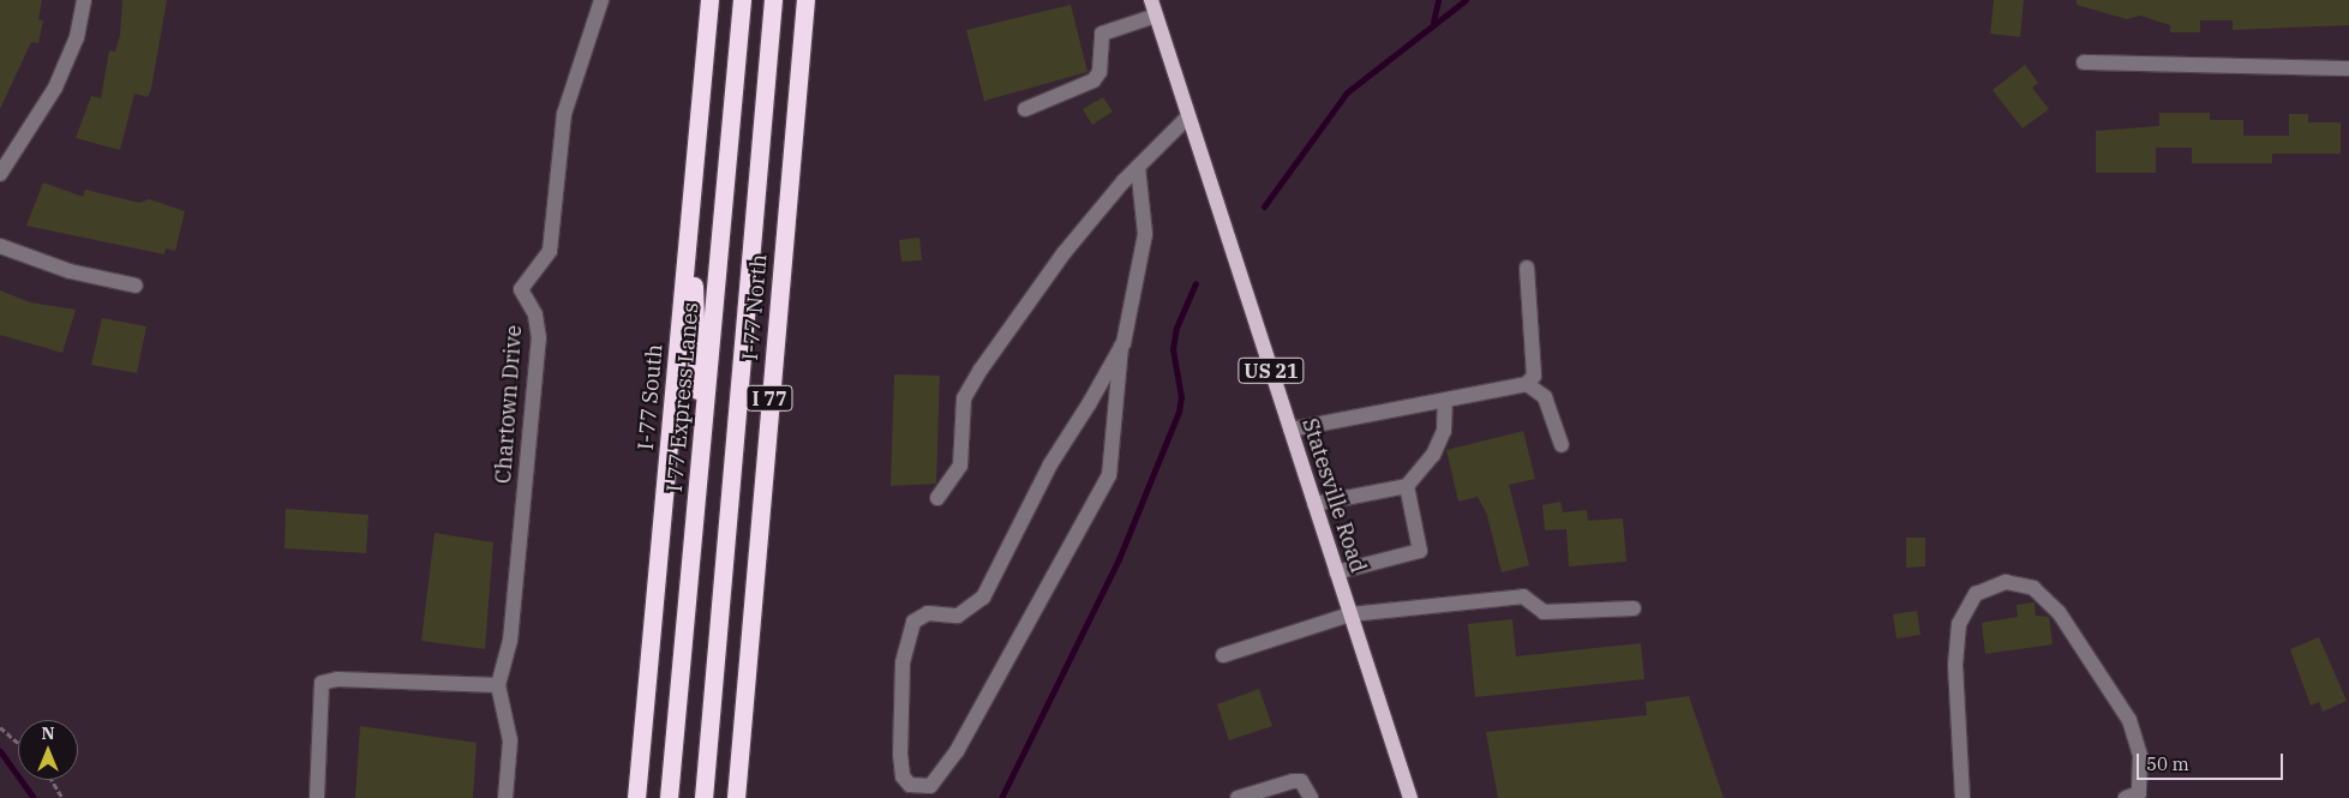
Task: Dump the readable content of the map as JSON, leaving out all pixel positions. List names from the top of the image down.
{
  "streets": {
    "highway": [
      "I-77 North",
      "I-77 South",
      "I 77 Express Lanes",
      "I 77"
    ],
    "main road": ["US 21", "Statesville Road"],
    "street": ["Chartown Drive"]
  },
  "scale_bar": "50 m",
  "north": "top"
}
